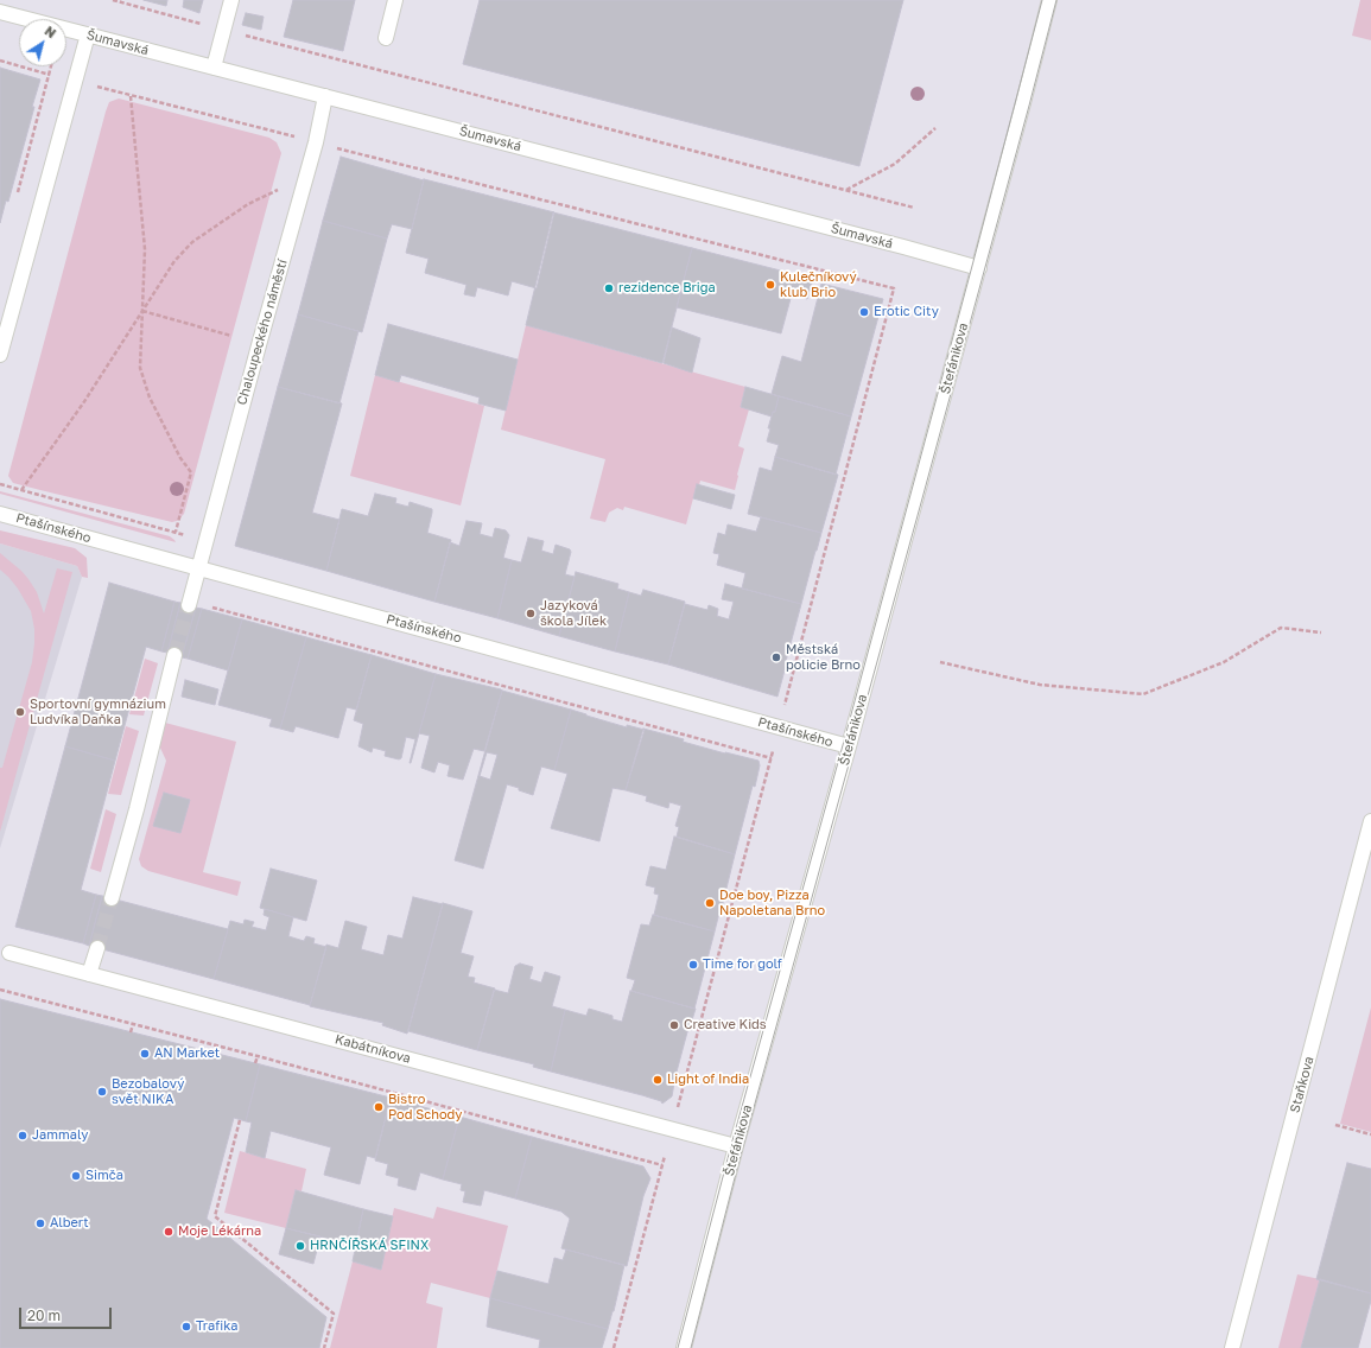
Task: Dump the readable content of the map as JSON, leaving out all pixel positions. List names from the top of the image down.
{
  "streets": {
    "street": [
      "Šumavská",
      "Chaloupeckého náměstí",
      "Štefánikova",
      "Ptašínského",
      "Kabátníkova",
      "Staňkova"
    ]
  },
  "crossings": [
    ["Šumavská", "Chaloupeckého náměstí"],
    ["Šumavská", "Štefánikova"],
    ["Chaloupeckého náměstí", "Ptašínského"],
    ["Štefánikova", "Ptašínského"],
    ["Štefánikova", "Kabátníkova"]
  ],
  "places": [
    "Kulečníkový klub Brio",
    "rezidence Briga",
    "Erotic City",
    "Jazyková škola Jílek",
    "Městská policie Brno",
    "Sportovní gymnázium Ludvíka Daňka",
    "Doe boy, Pizza Napoletana Brno",
    "Time for golf",
    "Creative Kids",
    "AN Market",
    "Light of India",
    "Bezobalový svět NIKA",
    "Bistro Pod Schody",
    "Jammaly",
    "Simča",
    "Albert",
    "Moje Lékárna",
    "HRNČÍŘSKÁ SFINX",
    "Trafika"
  ],
  "scale_bar": "20 m",
  "north": "top right"
}
